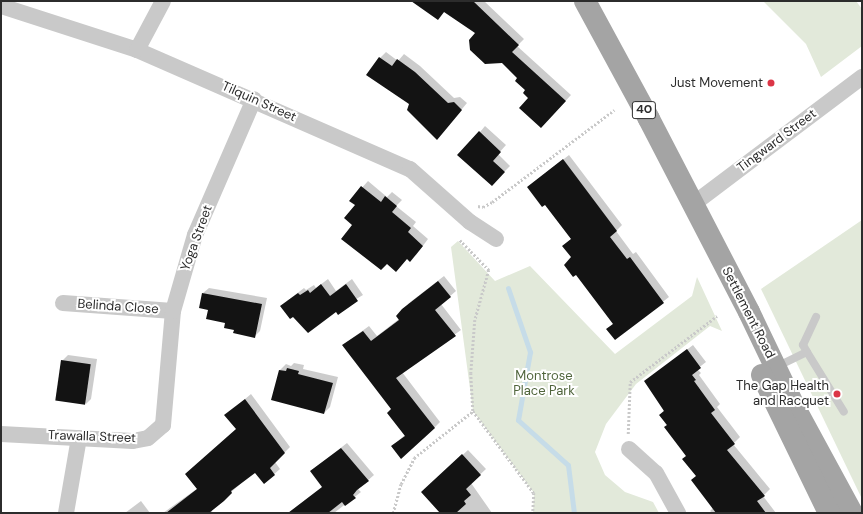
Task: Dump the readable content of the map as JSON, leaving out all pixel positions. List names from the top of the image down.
{
  "streets": {
    "main road": ["40", "Settlement Road"],
    "street": [
      "Tilquin Street",
      "Tingward Street",
      "Yoga Street",
      "Belinda Close",
      "Trawalla Street"
    ]
  },
  "crossings": [
    ["Tilquin Street", "Yoga Street"],
    ["Tingward Street", "Settlement Road"],
    ["Yoga Street", "Belinda Close"],
    ["Yoga Street", "Trawalla Street"]
  ],
  "parks": ["Montrose Place Park"],
  "places": ["Just Movement", "The Gap Health and Racquet"]
}
